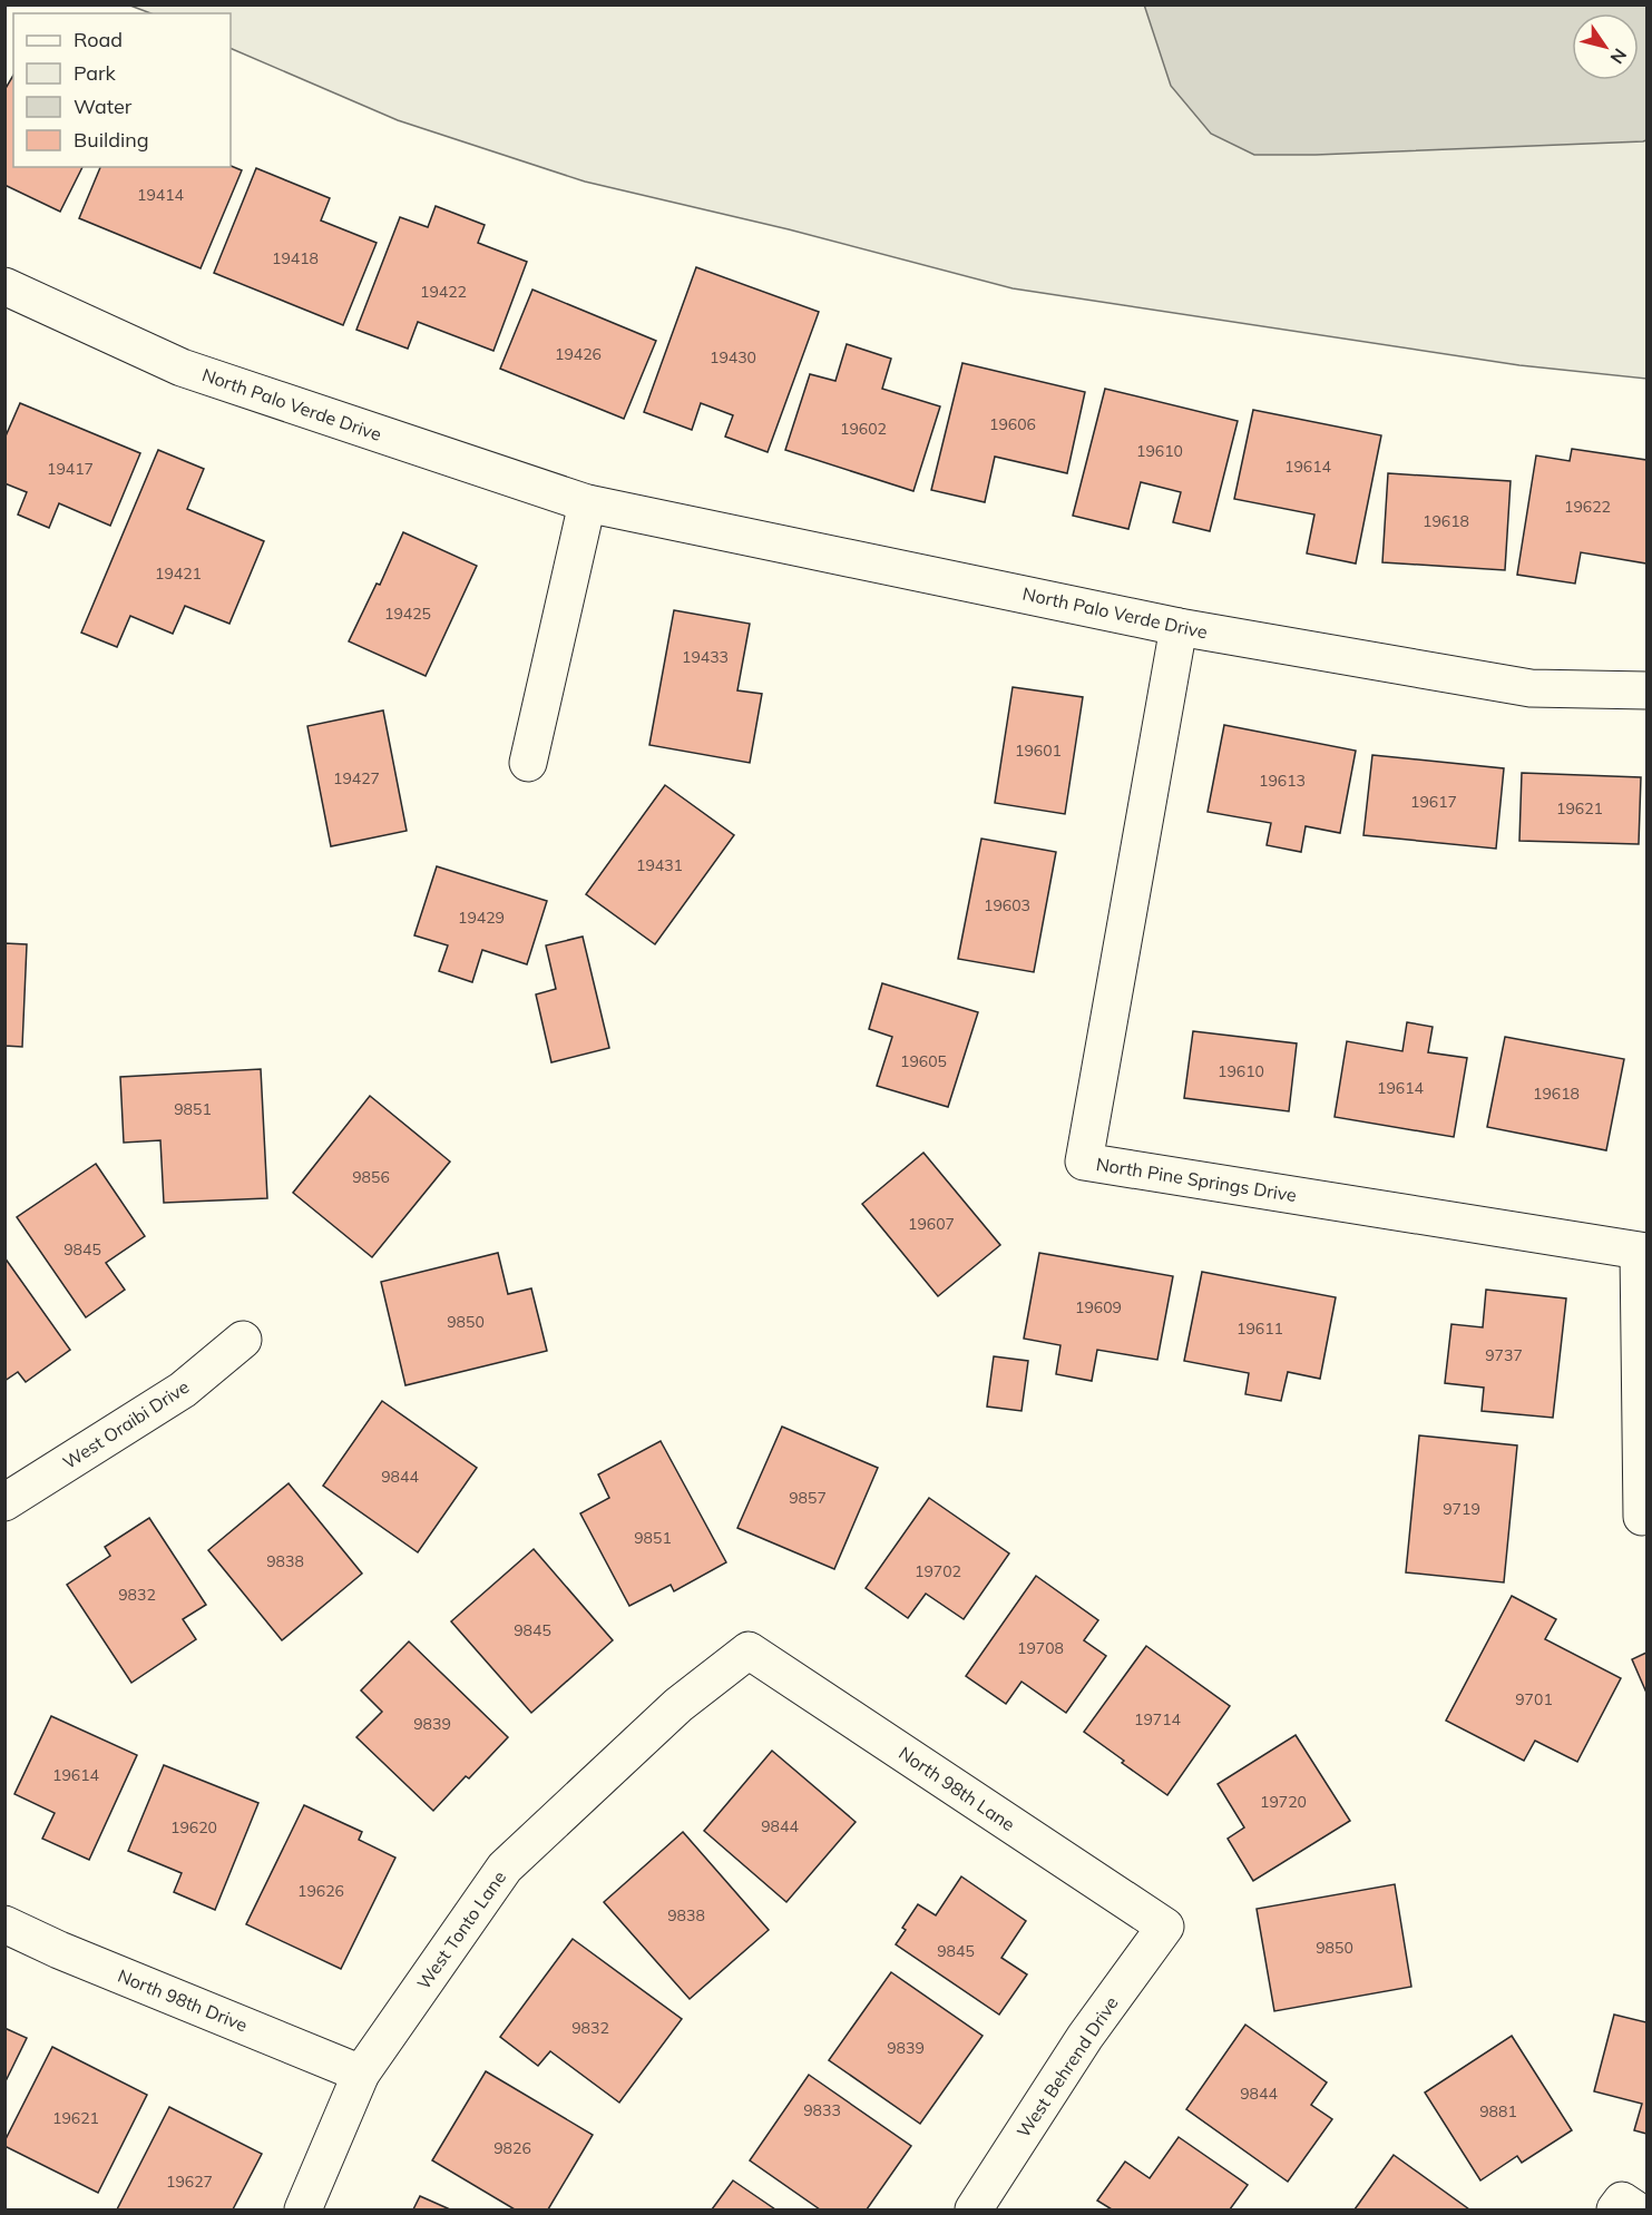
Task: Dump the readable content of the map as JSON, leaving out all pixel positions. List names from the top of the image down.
{
  "streets": {
    "street": [
      "North Palo Verde Drive",
      "North Pine Springs Drive",
      "West Oraibi Drive",
      "North 98th Lane",
      "West Tonto Lane",
      "North 98th Drive",
      "West Behrend Drive"
    ]
  },
  "crossings": [
    ["North Palo Verde Drive", "North Pine Springs Drive"],
    ["North 98th Lane", "West Tonto Lane"],
    ["North 98th Lane", "West Behrend Drive"],
    ["West Tonto Lane", "North 98th Drive"]
  ],
  "house_numbers": [
    "19414",
    "19418",
    "19422",
    "19426",
    "19430",
    "19606",
    "19602",
    "19610",
    "19614",
    "19417",
    "19622",
    "19618",
    "19421",
    "19425",
    "19433",
    "19601",
    "19427",
    "19613",
    "19617",
    "19621",
    "19431",
    "19603",
    "19429",
    "19605",
    "19610",
    "19614",
    "19618",
    "9851",
    "9856",
    "19607",
    "9845",
    "19609",
    "9850",
    "19611",
    "9737",
    "9844",
    "9857",
    "9719",
    "9851",
    "9838",
    "19702",
    "9832",
    "9845",
    "19708",
    "9701",
    "19714",
    "9839",
    "19614",
    "19720",
    "9844",
    "19620",
    "19626",
    "9838",
    "9850",
    "9845",
    "9832",
    "9839",
    "9844",
    "9833",
    "9881",
    "19621",
    "9826",
    "19627"
  ],
  "legend": [
    "Road",
    "Park",
    "Water",
    "Building"
  ],
  "north": "bottom right"
}
